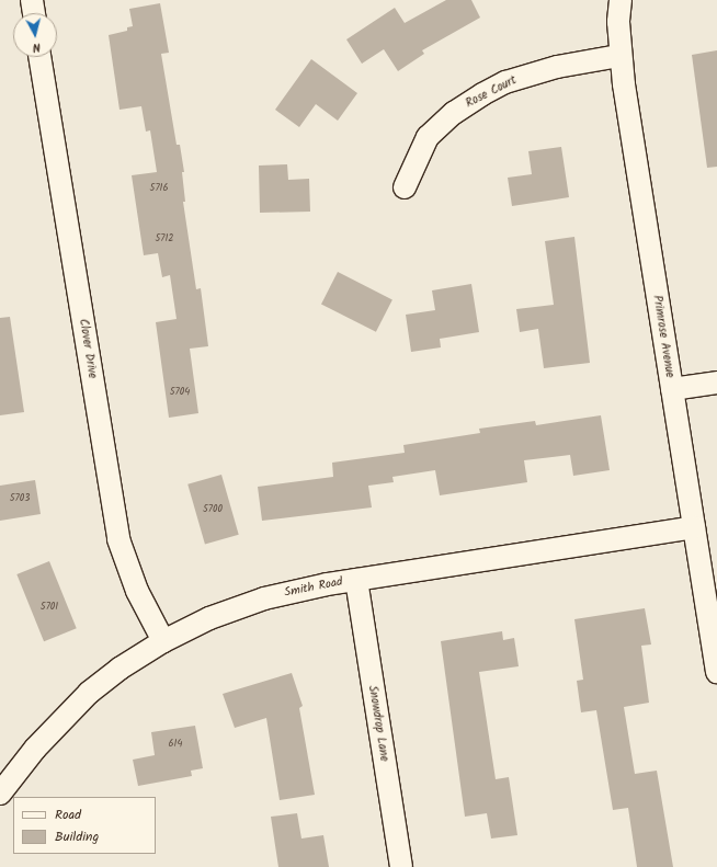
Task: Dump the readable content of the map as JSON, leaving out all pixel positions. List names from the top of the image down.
{
  "streets": {
    "street": [
      "Rose Court",
      "Primrose Avenue",
      "Clover Drive",
      "Smith Road",
      "Snowdrop Lane"
    ]
  },
  "crossings": [
    ["Rose Court", "Primrose Avenue"],
    ["Primrose Avenue", "Smith Road"],
    ["Clover Drive", "Smith Road"],
    ["Smith Road", "Snowdrop Lane"]
  ],
  "house_numbers": [
    "5716",
    "5712",
    "5704",
    "5703",
    "5700",
    "5701",
    "614"
  ],
  "legend": ["Road", "Building"],
  "north": "bottom"
}
